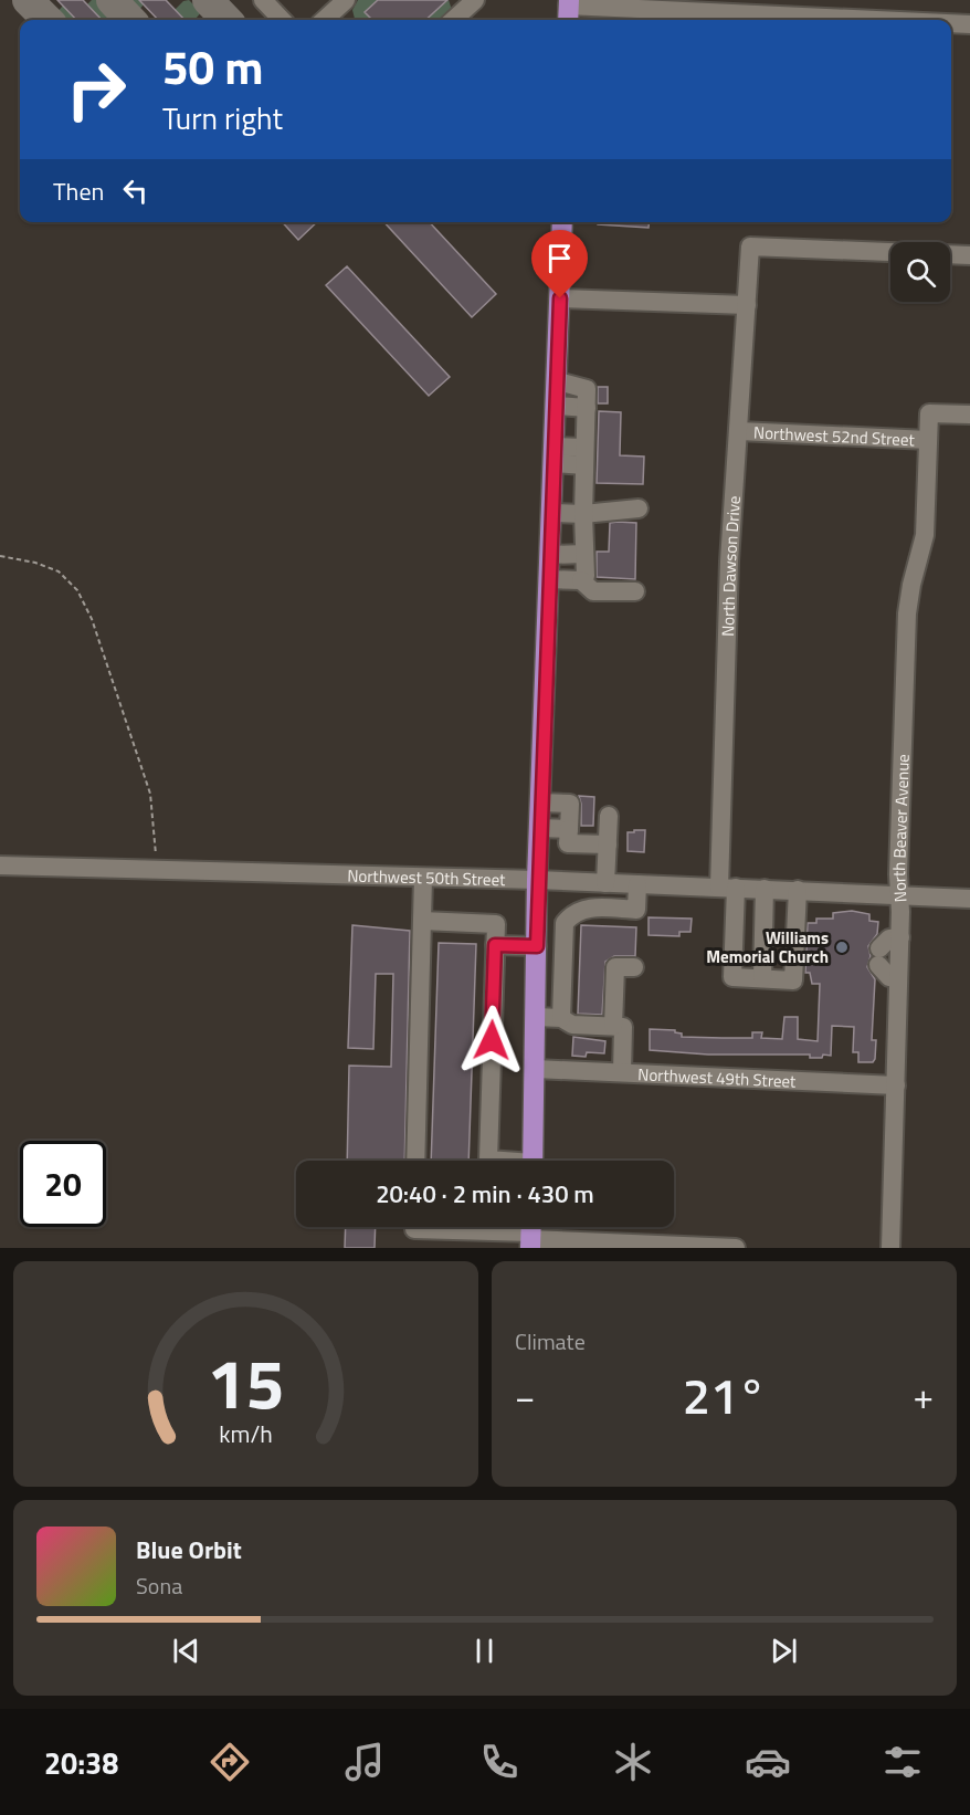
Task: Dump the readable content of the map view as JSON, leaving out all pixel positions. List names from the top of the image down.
{
  "streets": {
    "street": [
      "Northwest 52nd Street",
      "North Dawson Drive",
      "North Beaver Avenue",
      "Northwest 50th Street",
      "Northwest 49th Street"
    ]
  },
  "crossings": [
    ["Northwest 52nd Street", "North Dawson Drive"],
    ["Northwest 52nd Street", "North Beaver Avenue"],
    ["North Dawson Drive", "Northwest 50th Street"],
    ["North Beaver Avenue", "Northwest 50th Street"],
    ["North Beaver Avenue", "Northwest 49th Street"]
  ],
  "places": ["Williams Memorial Church"],
  "page": {
    "turn": ["50 m", "Turn right"],
    "then": "Then",
    "limit": "20",
    "trip": "20:40 · 2 min · 430 m",
    "tile": "Climate",
    "heat": ["−", "21°", "+"],
    "song": ["Blue Orbit", "Sona"],
    "tabs": "20:38",
    "gauge": ["15", "km/h"]
  }
}
